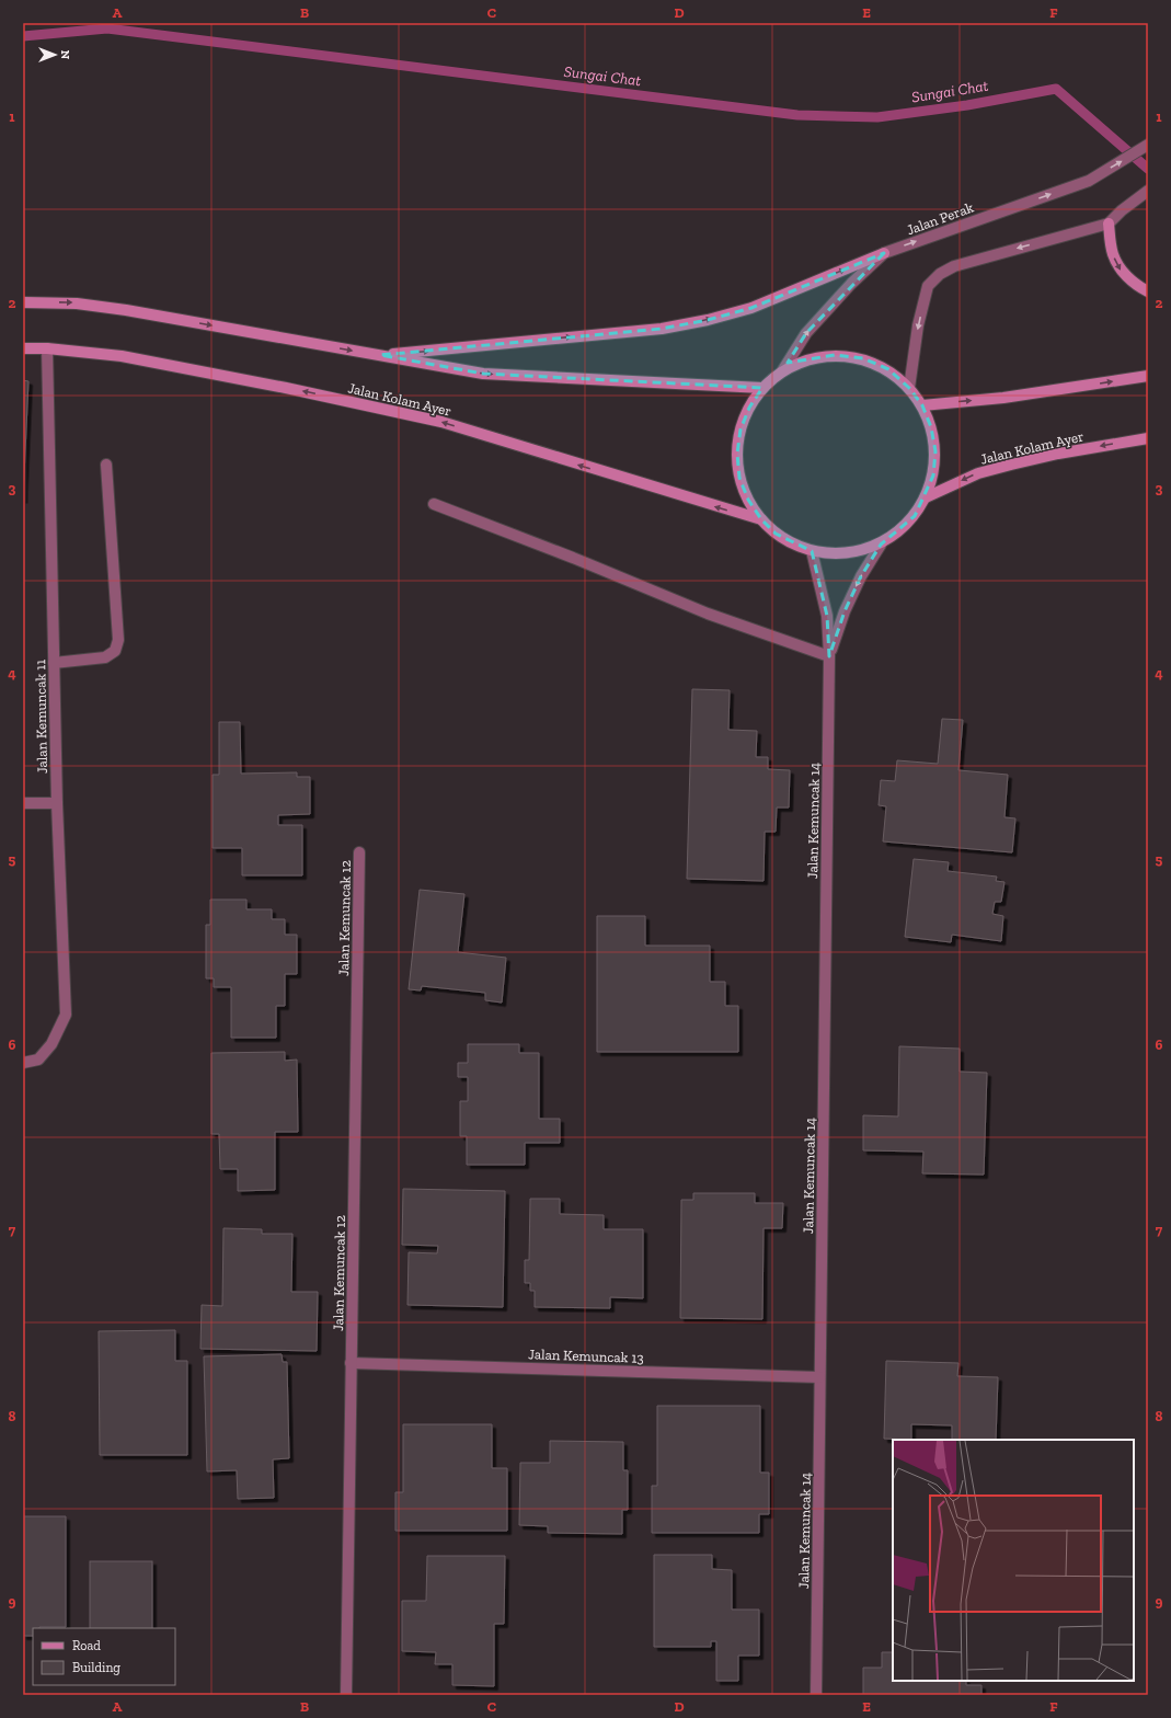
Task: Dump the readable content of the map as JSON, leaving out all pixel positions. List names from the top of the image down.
{
  "streets": {
    "main road": ["Jalan Kolam Ayer"],
    "street": [
      "Jalan Perak",
      "Jalan Kemuncak 11",
      "Jalan Kemuncak 14",
      "Jalan Kemuncak 12",
      "Jalan Kemuncak 13"
    ]
  },
  "crossings": [
    ["Jalan Kolam Ayer", "Jalan Kemuncak 11"],
    ["Jalan Kemuncak 14", "Jalan Kemuncak 13"],
    ["Jalan Kemuncak 12", "Jalan Kemuncak 13"]
  ],
  "one_way": ["Jalan Perak"],
  "water": ["Sungai Chat"],
  "legend": ["Road", "Building"],
  "north": "right",
  "grid": {
    "columns": [
      "A",
      "B",
      "C",
      "D",
      "E",
      "F"
    ],
    "rows": [
      "1",
      "2",
      "3",
      "4",
      "5",
      "6",
      "7",
      "8",
      "9"
    ]
  }
}
